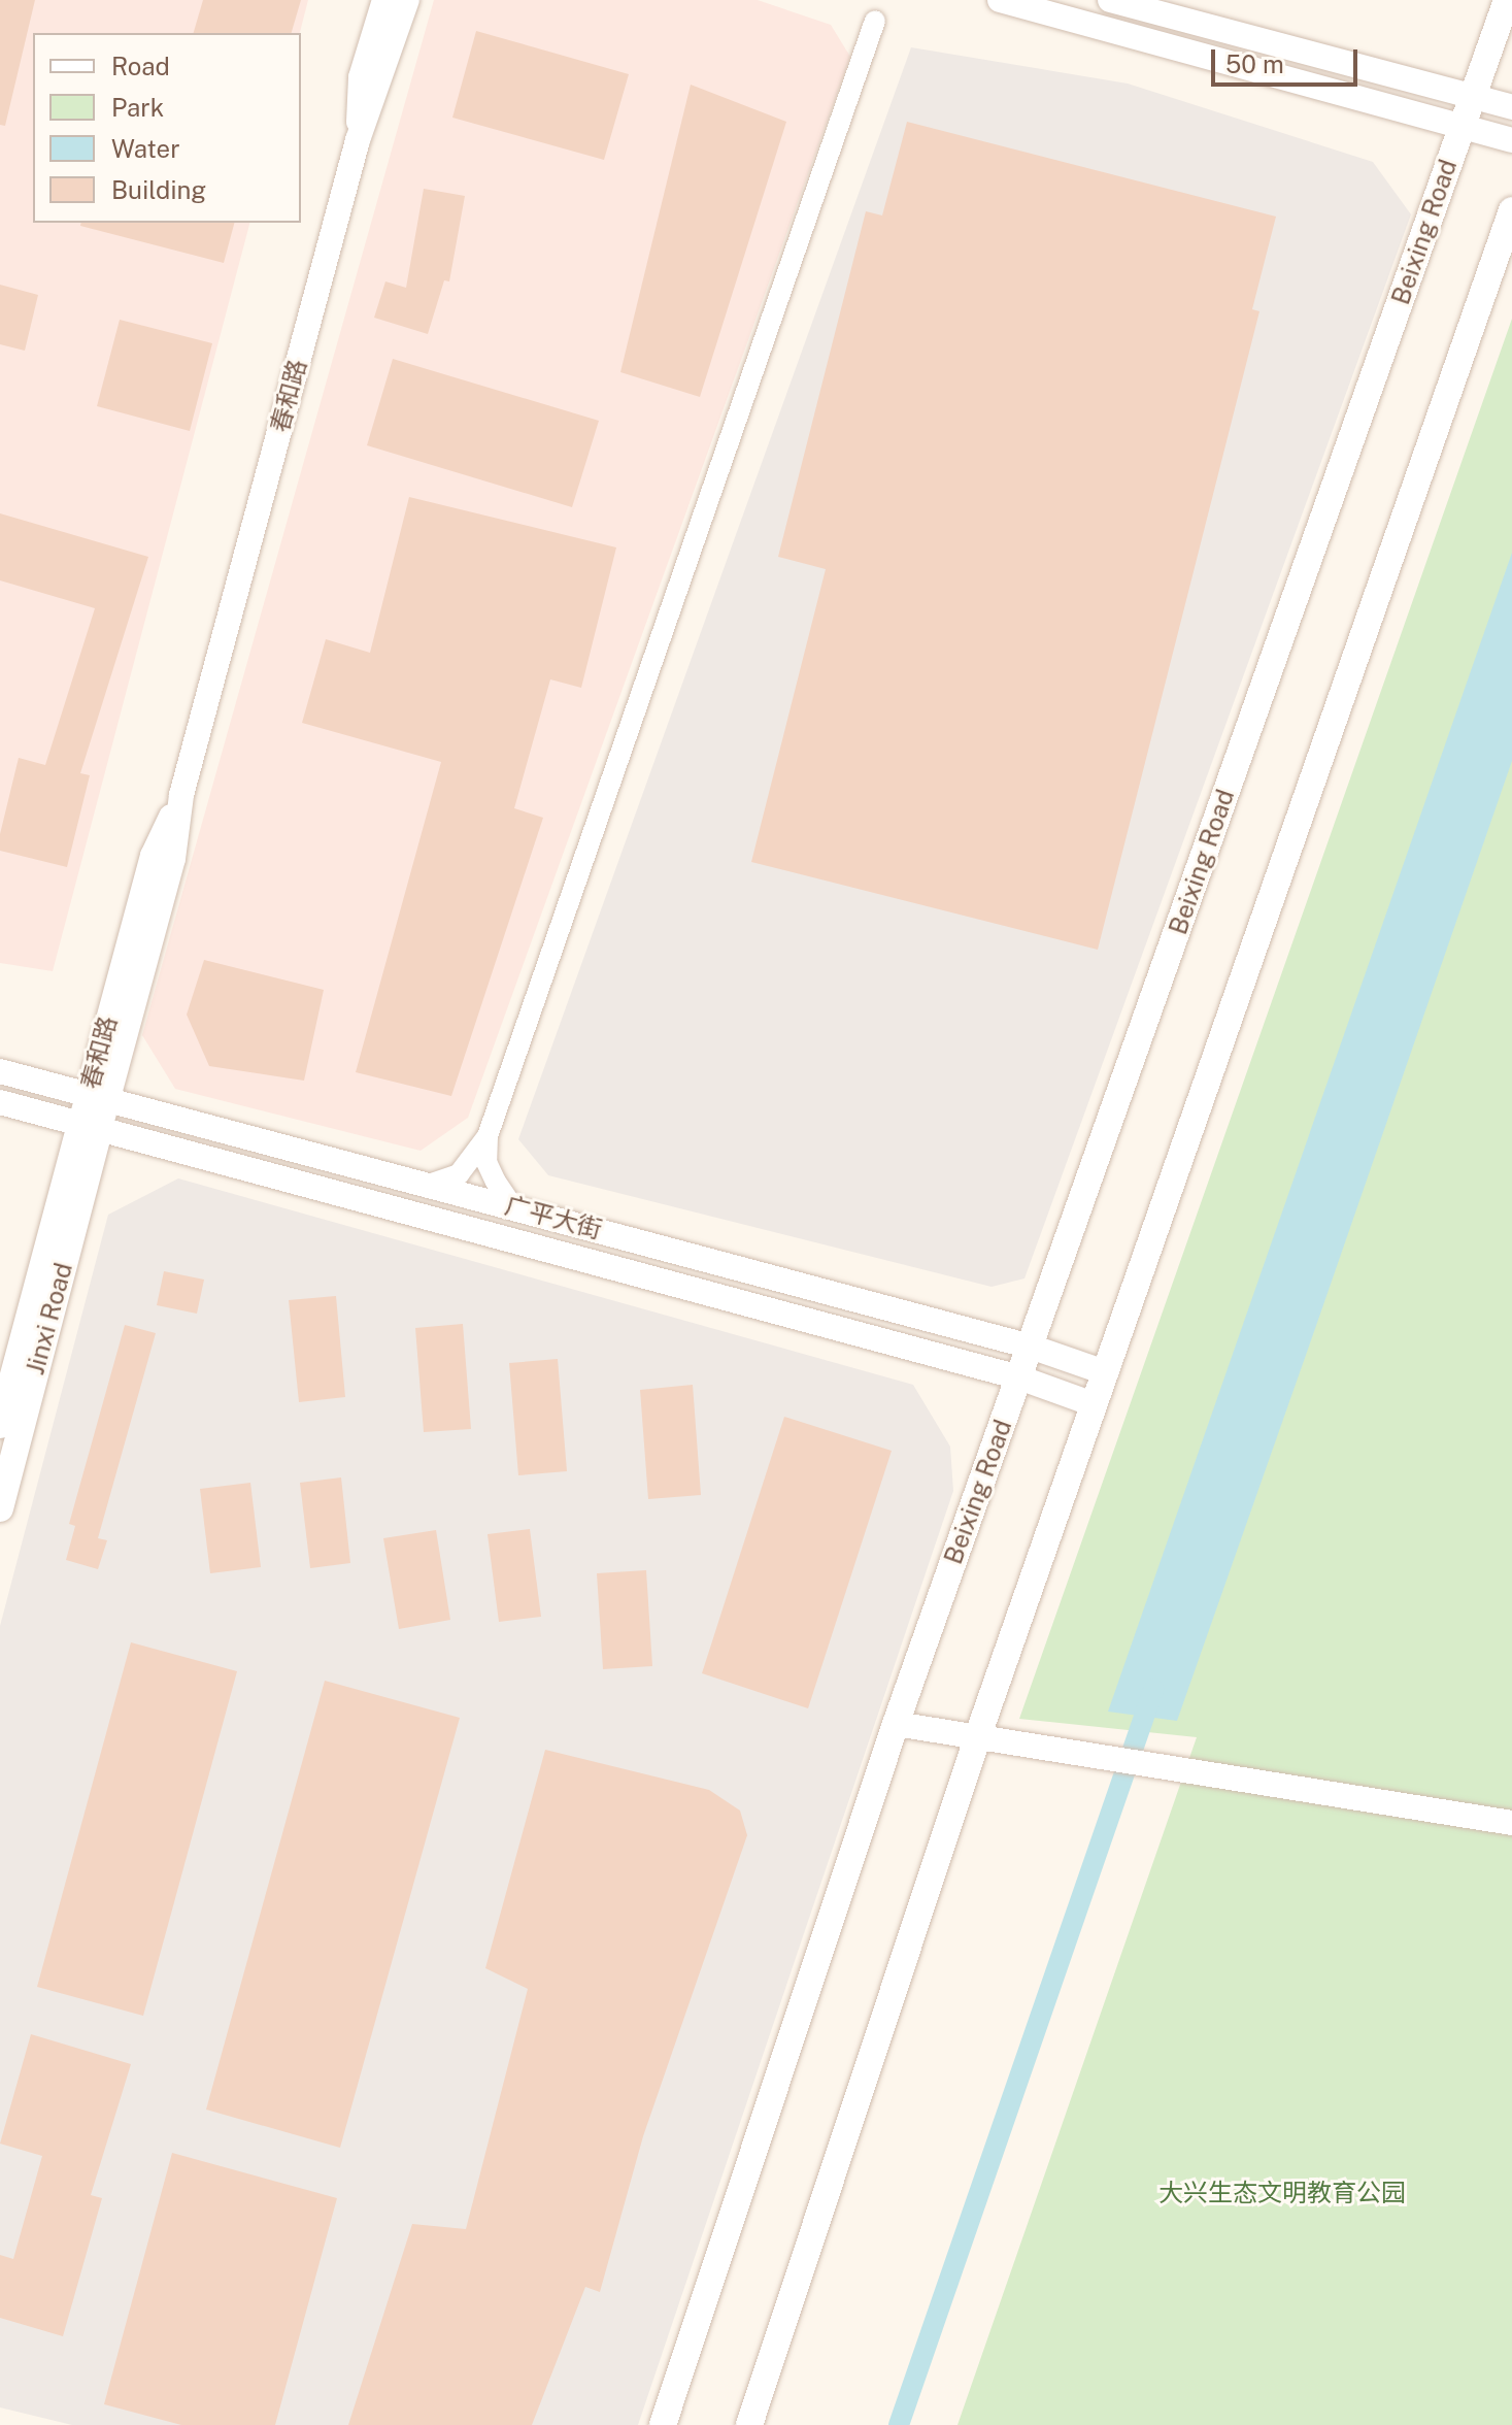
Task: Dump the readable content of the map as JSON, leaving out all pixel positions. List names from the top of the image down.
{
  "streets": {
    "main road": ["Beixing Road", "Jinxi Road"],
    "street": ["春和路", "广平大街"]
  },
  "crossings": [
    ["Beixing Road", "广平大街"],
    ["春和路", "广平大街"],
    ["春和路", "Jinxi Road"],
    ["广平大街", "Jinxi Road"]
  ],
  "parks": ["大兴生态文明教育公园"],
  "legend": [
    "Road",
    "Park",
    "Water",
    "Building"
  ],
  "scale_bar": "50 m"
}
